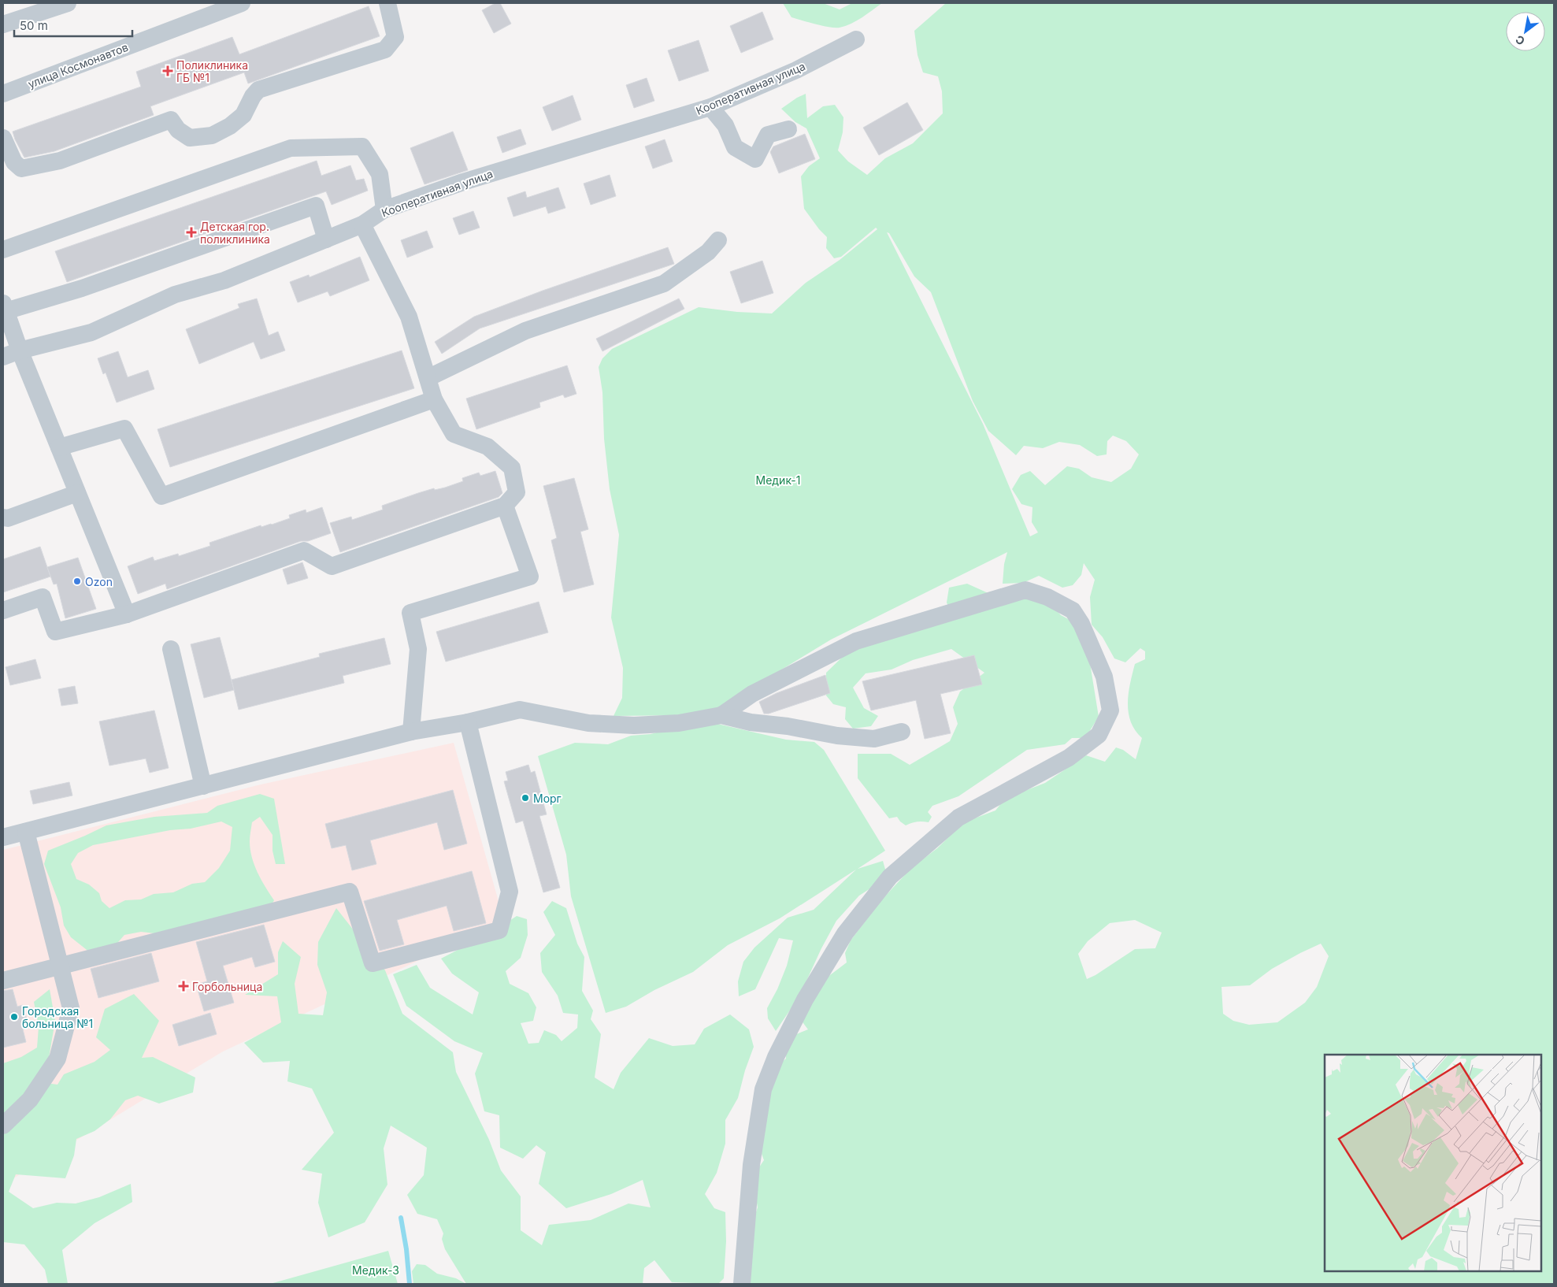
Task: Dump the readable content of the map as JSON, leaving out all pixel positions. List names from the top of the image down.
{
  "streets": {
    "street": ["улица Космонавтов", "Кооперативная улица"]
  },
  "parks": ["Медик-1", "Медик-3"],
  "places": {
    "health": ["Поликлиника ГБ №1", "Детская гор. поликлиника", "Горбольница"],
    "other": ["Ozon", "Морг", "Городская больница №1"]
  },
  "scale_bar": "50 m",
  "north": "bottom left"
}
